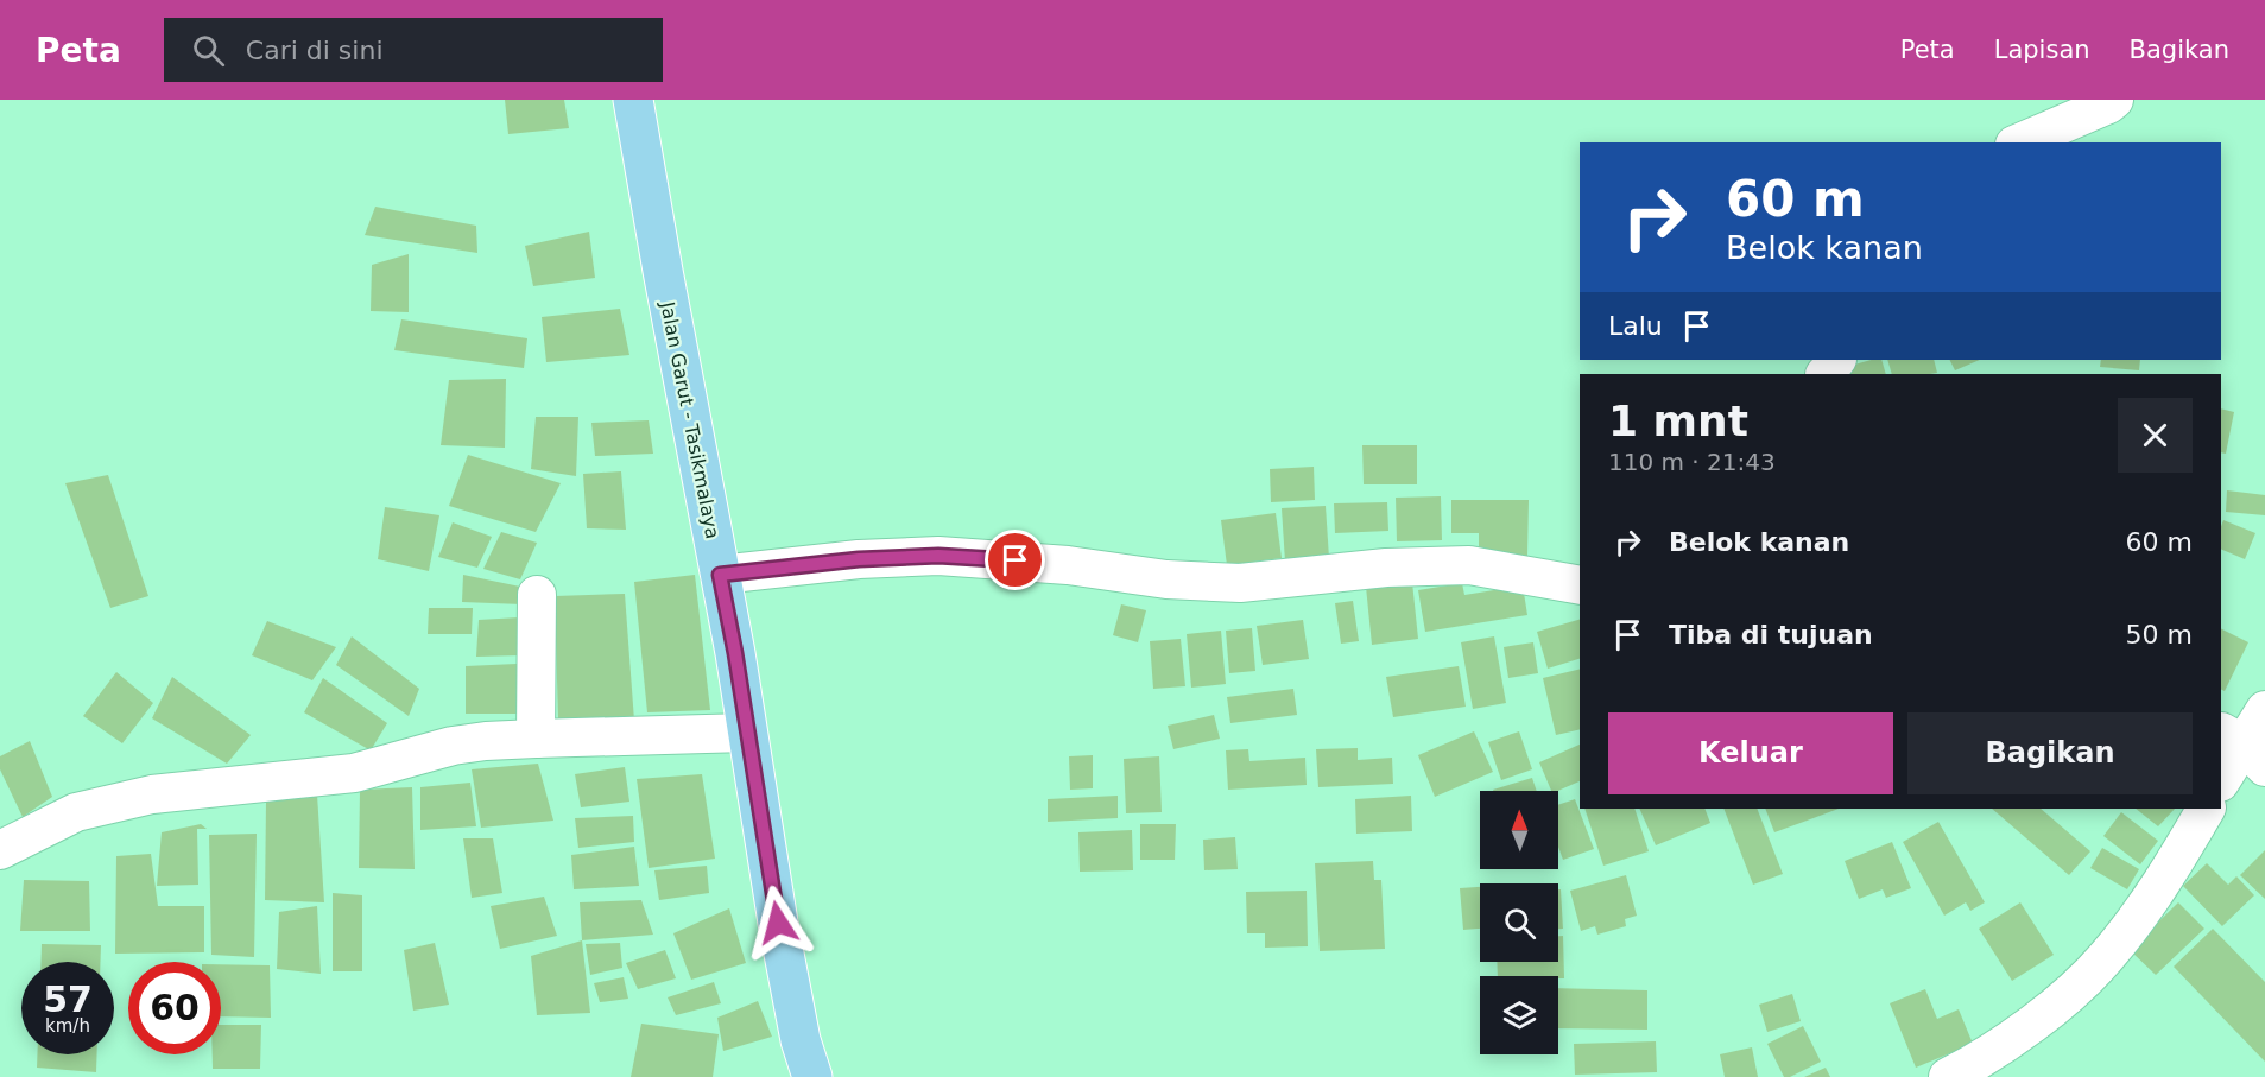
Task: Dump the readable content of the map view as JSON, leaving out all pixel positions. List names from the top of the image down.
{
  "streets": {
    "main road": ["Jalan Garut - Tasikmalaya"]
  },
  "north": "top",
  "page": {
    "header": "Peta",
    "search": "Cari di sini",
    "nav": ["Peta", "Lapisan", "Bagikan"],
    "turn": ["60 m", "Belok kanan"],
    "then": "Lalu",
    "heading": ["1 mnt", "110 m · 21:43"],
    "list": [
      {
        "name": "Belok kanan",
        "value": "60 m"
      },
      {
        "name": "Tiba di tujuan",
        "value": "50 m"
      }
    ],
    "buttons": ["Keluar", "Bagikan"],
    "speed": "57 km/h",
    "limit": "60"
  }
}
